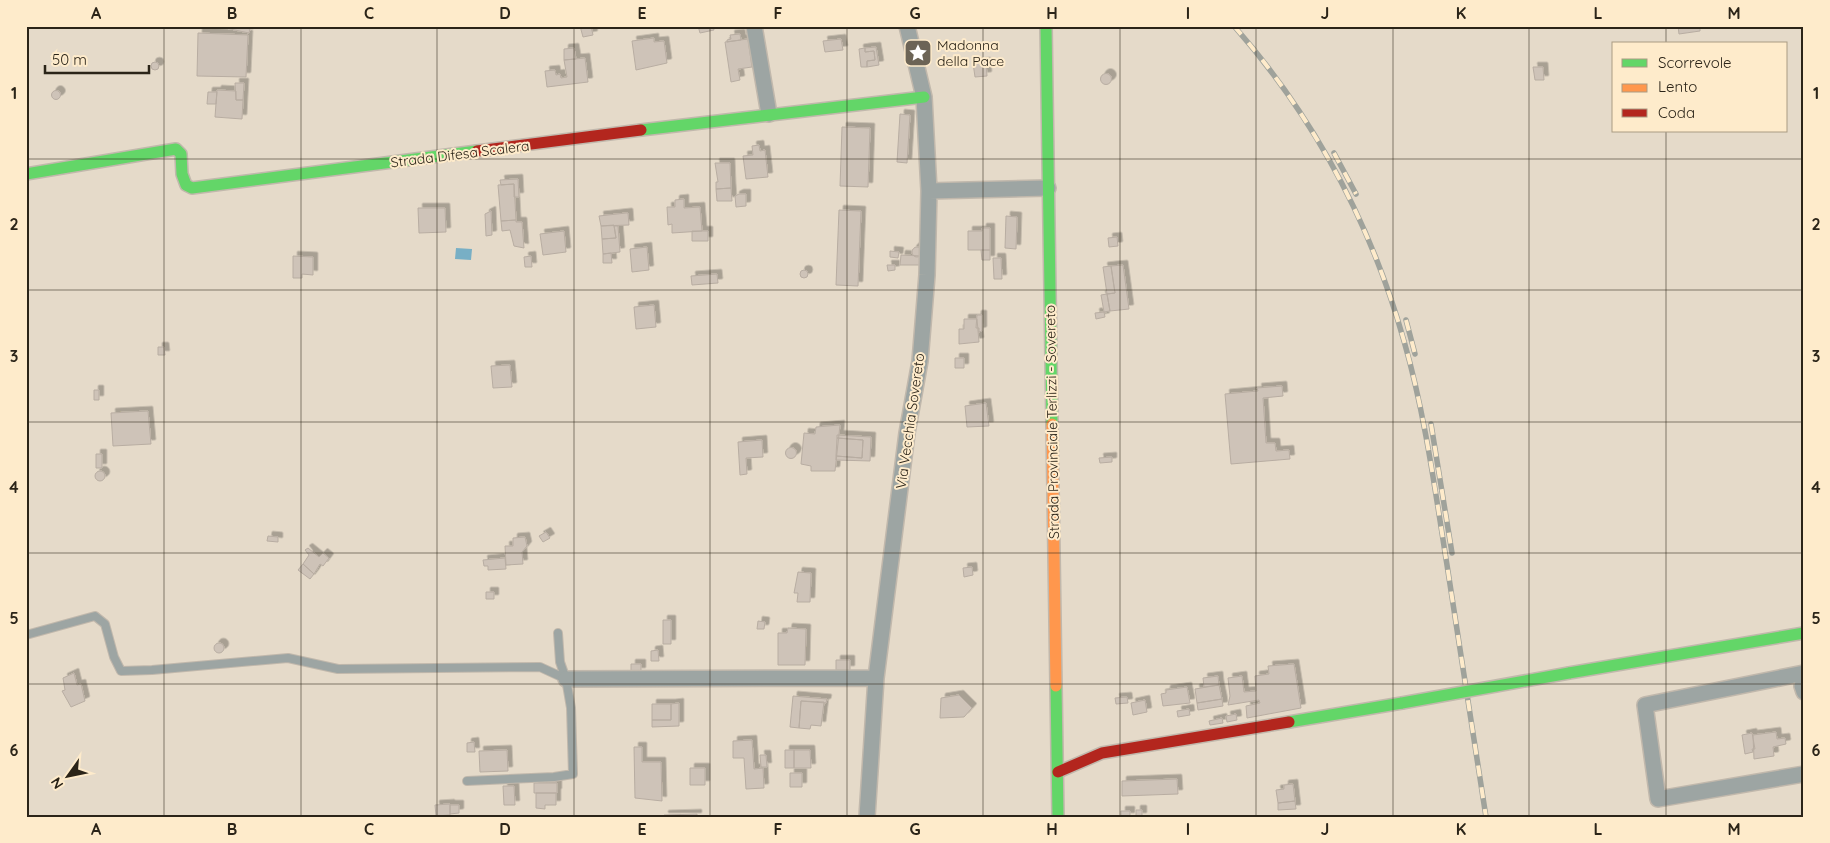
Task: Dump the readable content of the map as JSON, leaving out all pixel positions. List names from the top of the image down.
{
  "streets": {
    "street": ["Strada Difesa Scalera", "Via Vecchia Sovereto", "Strada Provinciale Terlizzi - Sovereto"]
  },
  "crossings": [
    ["Strada Difesa Scalera", "Via Vecchia Sovereto"]
  ],
  "places": {
    "place": ["Madonna della Pace"]
  },
  "legend": ["Scorrevole", "Lento", "Coda"],
  "scale_bar": "50 m",
  "north": "bottom left",
  "grid": {
    "columns": [
      "A",
      "B",
      "C",
      "D",
      "E",
      "F",
      "G",
      "H",
      "I",
      "J",
      "K",
      "L",
      "M"
    ],
    "rows": [
      "1",
      "2",
      "3",
      "4",
      "5",
      "6"
    ]
  }
}
